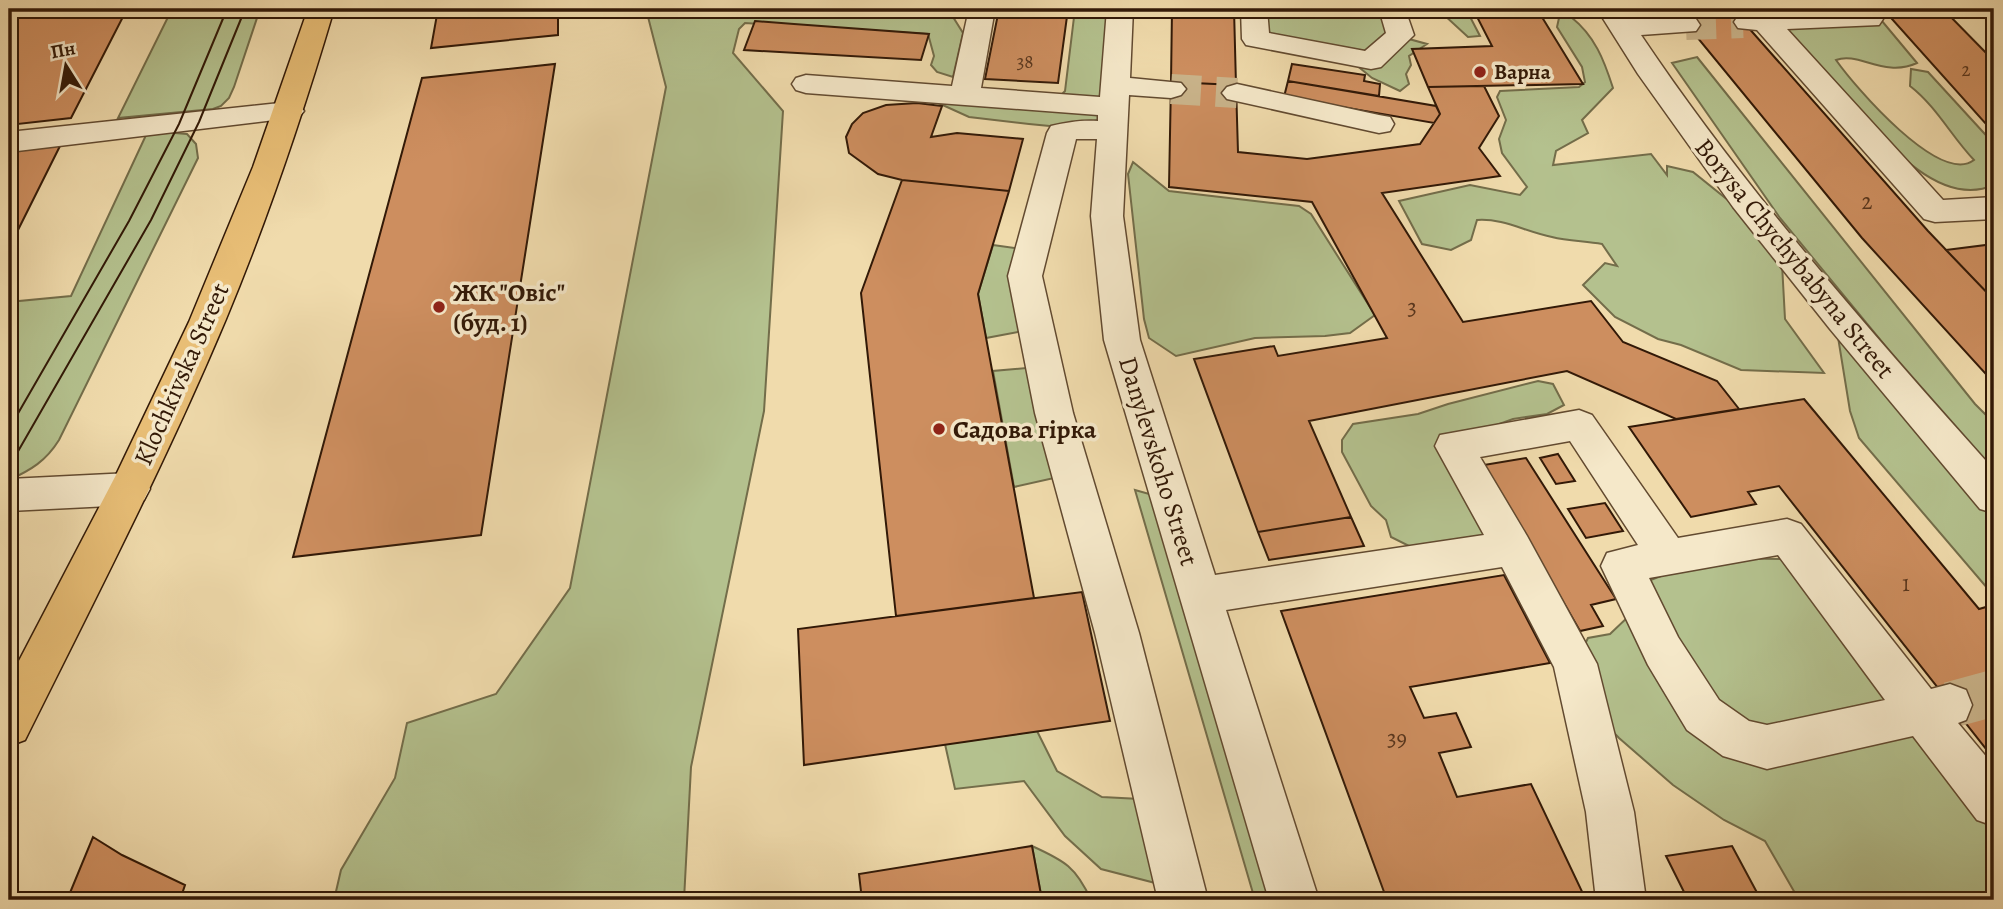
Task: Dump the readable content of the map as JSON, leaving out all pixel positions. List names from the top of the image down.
{
  "streets": {
    "main road": ["Klochkivska Street"],
    "street": ["Borysa Chychybabyna Street", "Danylevskoho Street"]
  },
  "places": ["Варна", "ЖК \"Овіс\" (буд. 1)", "Садова гірка"],
  "house_numbers": [
    "38",
    "2",
    "2",
    "3",
    "1",
    "39"
  ],
  "north": "top"
}
